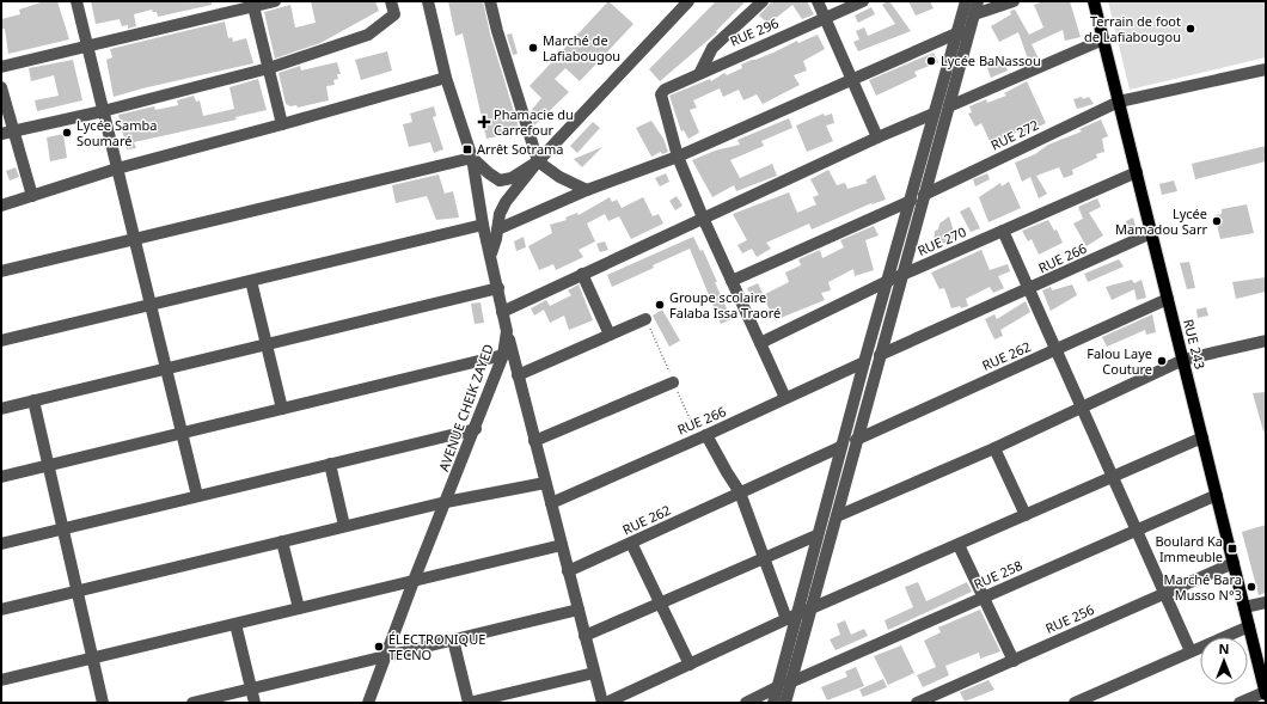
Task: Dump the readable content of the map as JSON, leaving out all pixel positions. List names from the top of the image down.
{
  "streets": {
    "main road": ["RUE 243"],
    "street": [
      "RUE 296",
      "RUE 272",
      "RUE 270",
      "RUE 266",
      "RUE 262",
      "AVENUE CHEIK ZAYED",
      "RUE 258",
      "RUE 256"
    ]
  },
  "crossings": [
    ["RUE 272", "RUE 243"],
    ["RUE 270", "RUE 243"],
    ["RUE 266", "RUE 243"],
    ["RUE 243", "RUE 262"],
    ["RUE 243", "RUE 258"],
    ["RUE 243", "RUE 256"]
  ],
  "places": {
    "other": [
      "Terrain de foot de Lafiabougou",
      "Marché de Lafiabougou",
      "Lycée BaNassou",
      "Lycée Samba Soumaré",
      "Lycée Mamadou Sarr",
      "Groupe scolaire Falaba Issa Traoré",
      "Falou Laye Couture",
      "Marché Bara Musso N°3",
      "ÉLECTRONIQUE TECNO"
    ],
    "health": ["Phamacie du Carrefour"],
    "transit": ["Arrêt Sotrama", "Boulard Ka Immeuble"]
  },
  "north": "top"
}
